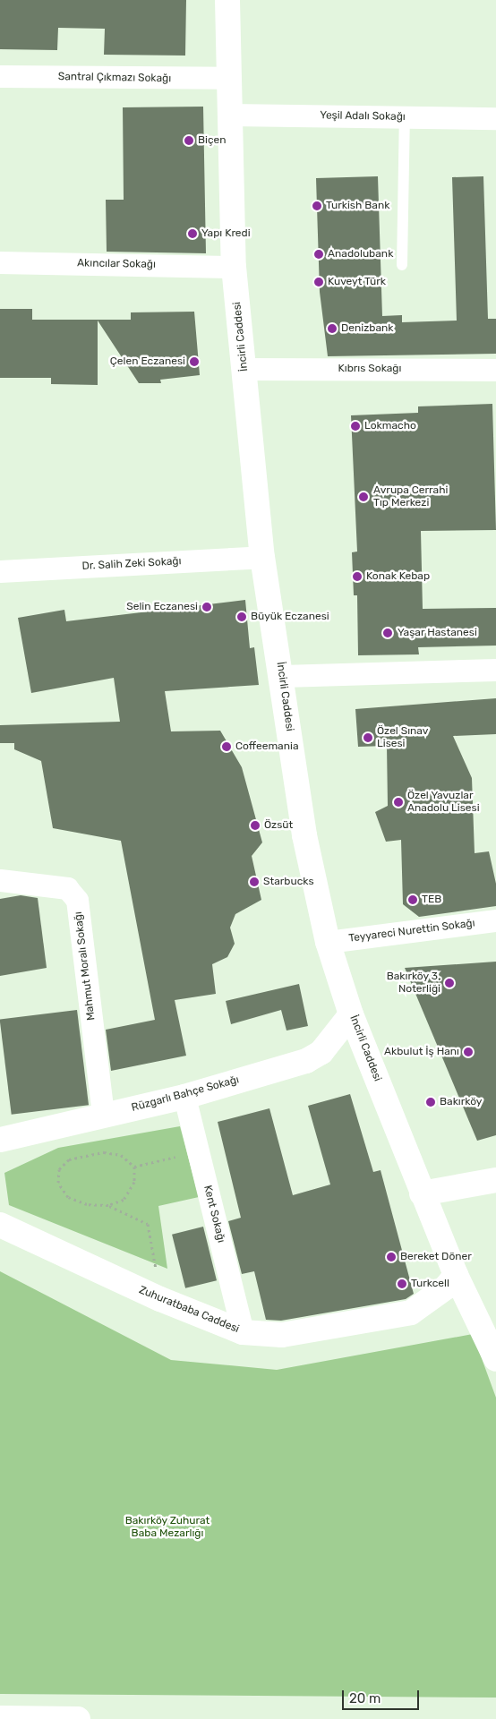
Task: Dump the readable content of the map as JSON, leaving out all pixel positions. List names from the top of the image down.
{
  "streets": {
    "main road": ["İncirli Caddesi", "Rüzgarlı Bahçe Sokağı", "Zuhuratbaba Caddesi"],
    "street": [
      "Santral Çıkmazı Sokağı",
      "Yeşil Adalı Sokağı",
      "Akıncılar Sokağı",
      "Kıbrıs Sokağı",
      "Dr. Salih Zeki Sokağı",
      "Teyyareci Nurettin Sokağı",
      "Mahmut Moralı Sokağı",
      "Kent Sokağı"
    ]
  },
  "crossings": [
    ["Santral Çıkmazı Sokağı", "İncirli Caddesi"],
    ["Yeşil Adalı Sokağı", "İncirli Caddesi"],
    ["Akıncılar Sokağı", "İncirli Caddesi"],
    ["İncirli Caddesi", "Kıbrıs Sokağı"],
    ["İncirli Caddesi", "Dr. Salih Zeki Sokağı"],
    ["İncirli Caddesi", "Teyyareci Nurettin Sokağı"],
    ["İncirli Caddesi", "Rüzgarlı Bahçe Sokağı"],
    ["İncirli Caddesi", "Zuhuratbaba Caddesi"],
    ["Mahmut Moralı Sokağı", "Rüzgarlı Bahçe Sokağı"],
    ["Rüzgarlı Bahçe Sokağı", "Kent Sokağı"],
    ["Kent Sokağı", "Zuhuratbaba Caddesi"]
  ],
  "parks": ["Bakırköy Zuhurat Baba Mezarlığı"],
  "places": [
    "Biçen",
    "Turkish Bank",
    "Yapı Kredi",
    "Anadolubank",
    "Kuveyt Türk",
    "Denizbank",
    "Çelen Eczanesi",
    "Lokmacho",
    "Avrupa Cerrahi Tıp Merkezi",
    "Konak Kebap",
    "Selin Eczanesi",
    "Büyük Eczanesi",
    "Yaşar Hastanesi",
    "Özel Sınav Lisesi",
    "Coffeemania",
    "Özel Yavuzlar Anadolu Lisesi",
    "Özsüt",
    "Starbucks",
    "TEB",
    "Bakırköy 3. Noterliği",
    "Akbulut İş Hanı",
    "Bakırköy",
    "Bereket Döner",
    "Turkcell"
  ],
  "scale_bar": "20 m"
}
